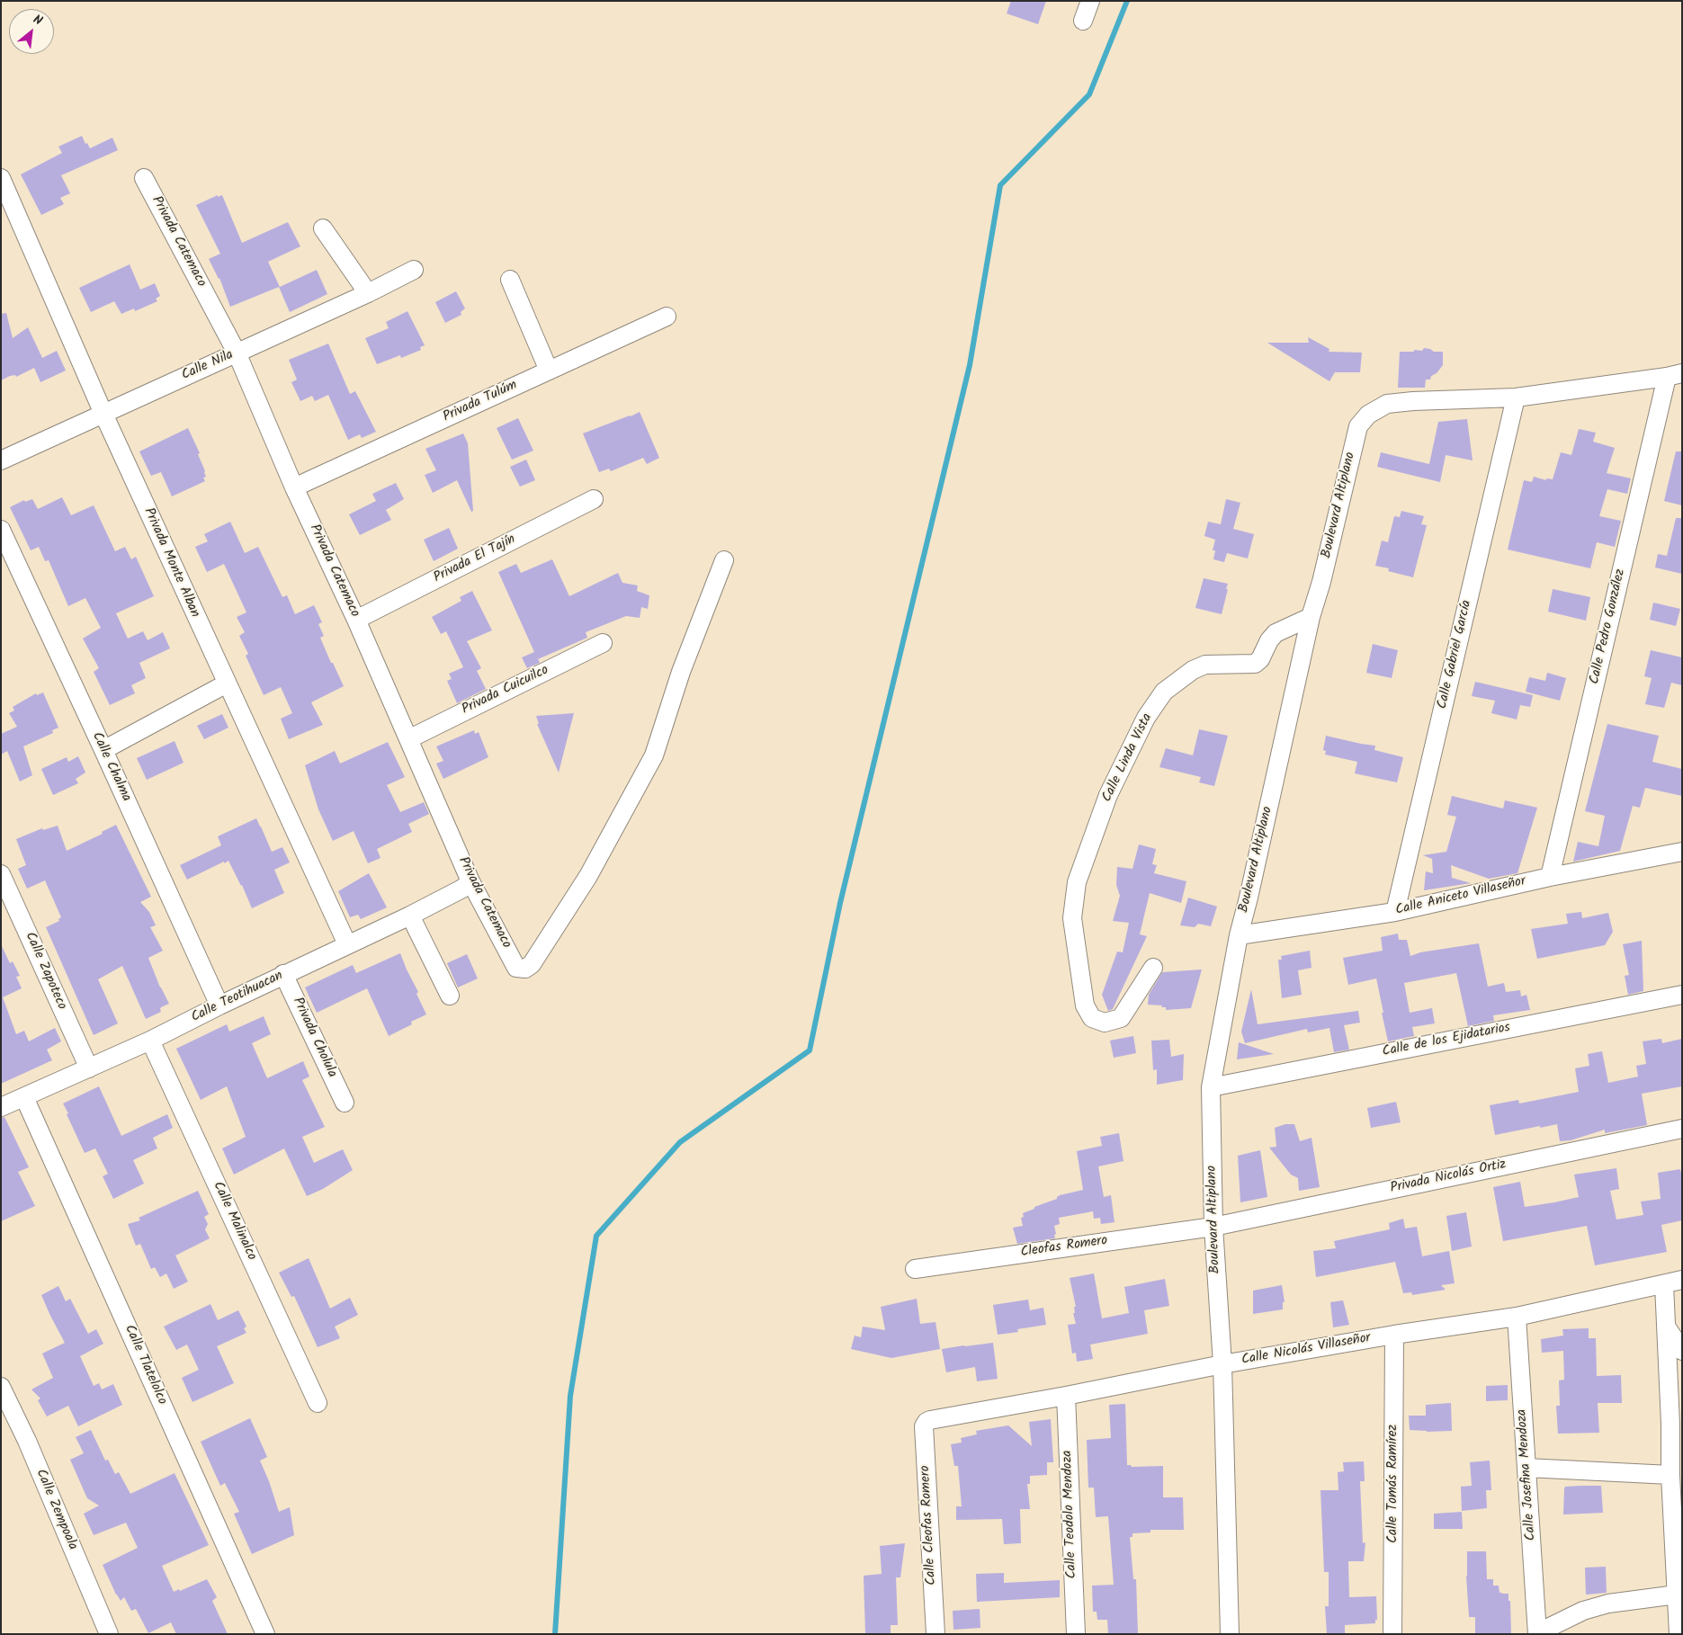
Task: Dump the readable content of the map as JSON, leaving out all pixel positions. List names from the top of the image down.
{
  "streets": {
    "street": [
      "Privada Catemaco",
      "Calle Nila",
      "Privada Tulúm",
      "Boulevard Altiplano",
      "Privada El Tajín",
      "Privada Monte Alban",
      "Calle Pedro González",
      "Calle Gabriel García",
      "Privada Cuicuilco",
      "Calle Linda Vista",
      "Calle Chalma",
      "Calle Aniceto Villaseñor",
      "Calle Zapoteco",
      "Calle Teotihuacan",
      "Privada Cholula",
      "Calle de los Ejidatarios",
      "Privada Nicolás Ortiz",
      "Calle Malinalco",
      "Cleofas Romero",
      "Calle Nicolás Villaseñor",
      "Calle Tlatelolco",
      "Calle Josefina Mendoza",
      "Calle Tomás Ramírez",
      "Calle Zempoala",
      "Calle Teodolo Mendoza",
      "Calle Cleofas Romero"
    ]
  },
  "crossings": [
    ["Privada Catemaco", "Calle Nila"],
    ["Privada Catemaco", "Privada Tulúm"],
    ["Privada Catemaco", "Privada El Tajín"],
    ["Privada Catemaco", "Privada Cuicuilco"],
    ["Privada Catemaco", "Calle Teotihuacan"],
    ["Calle Nila", "Privada Monte Alban"],
    ["Boulevard Altiplano", "Calle Pedro González"],
    ["Boulevard Altiplano", "Calle Gabriel García"],
    ["Boulevard Altiplano", "Calle Linda Vista"],
    ["Boulevard Altiplano", "Calle Aniceto Villaseñor"],
    ["Boulevard Altiplano", "Calle de los Ejidatarios"],
    ["Boulevard Altiplano", "Privada Nicolás Ortiz"],
    ["Boulevard Altiplano", "Cleofas Romero"],
    ["Boulevard Altiplano", "Calle Nicolás Villaseñor"],
    ["Privada Monte Alban", "Calle Teotihuacan"],
    ["Calle Pedro González", "Calle Aniceto Villaseñor"],
    ["Calle Gabriel García", "Calle Aniceto Villaseñor"],
    ["Calle Chalma", "Calle Teotihuacan"],
    ["Calle Zapoteco", "Calle Teotihuacan"],
    ["Calle Teotihuacan", "Privada Cholula"],
    ["Calle Teotihuacan", "Calle Malinalco"],
    ["Calle Teotihuacan", "Calle Tlatelolco"],
    ["Privada Nicolás Ortiz", "Cleofas Romero"],
    ["Calle Nicolás Villaseñor", "Calle Josefina Mendoza"],
    ["Calle Nicolás Villaseñor", "Calle Tomás Ramírez"],
    ["Calle Nicolás Villaseñor", "Calle Teodolo Mendoza"],
    ["Calle Nicolás Villaseñor", "Calle Cleofas Romero"]
  ],
  "north": "top right"
}
